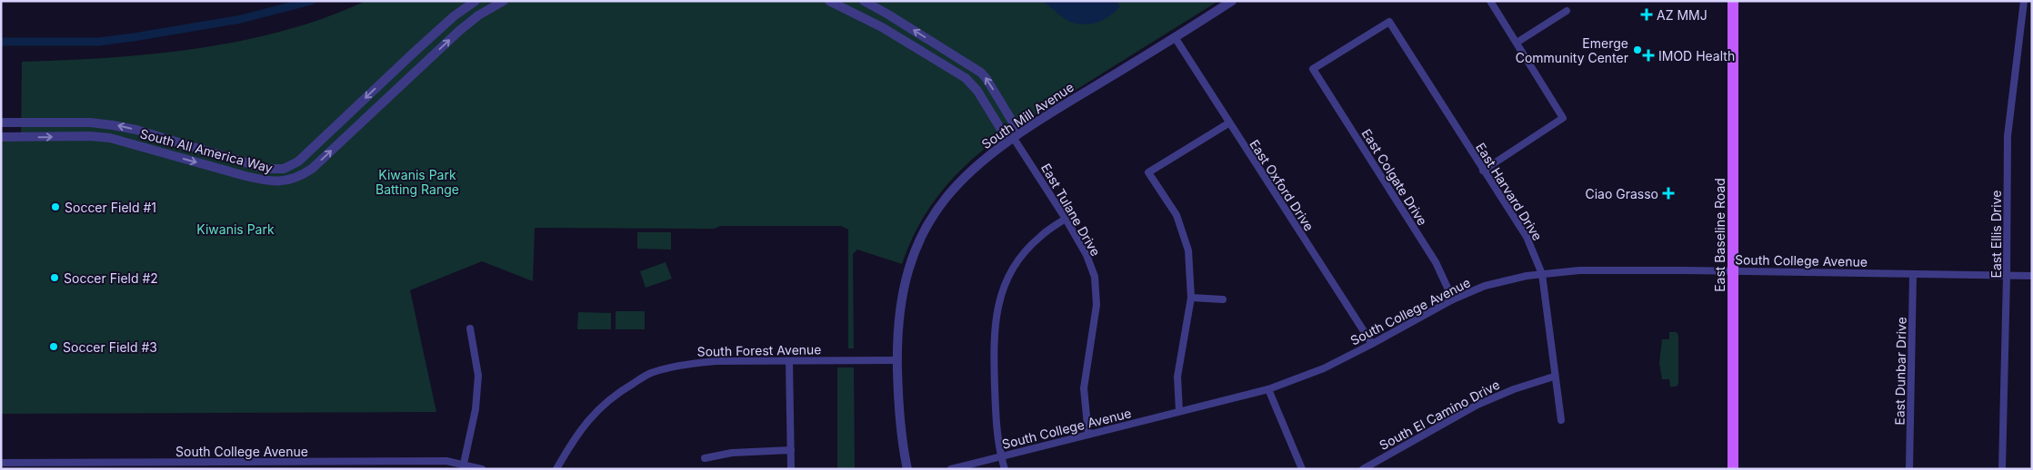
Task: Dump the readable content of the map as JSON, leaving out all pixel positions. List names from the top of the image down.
{
  "streets": {
    "main road": ["East Baseline Road"],
    "street": [
      "South Mill Avenue",
      "South All America Way",
      "East Colgate Drive",
      "East Oxford Drive",
      "East Harvard Drive",
      "East Tulane Drive",
      "East Ellis Drive",
      "South College Avenue",
      "South Forest Avenue",
      "East Dunbar Drive",
      "South El Camino Drive"
    ]
  },
  "crossings": [
    ["South Mill Avenue", "East Oxford Drive"],
    ["South Mill Avenue", "East Tulane Drive"],
    ["South Mill Avenue", "South Forest Avenue"],
    ["East Colgate Drive", "East Harvard Drive"],
    ["East Colgate Drive", "South College Avenue"],
    ["East Oxford Drive", "South College Avenue"],
    ["East Harvard Drive", "South College Avenue"],
    ["East Harvard Drive", "South El Camino Drive"],
    ["East Tulane Drive", "South College Avenue"],
    ["East Ellis Drive", "South College Avenue"],
    ["East Baseline Road", "South College Avenue"],
    ["South College Avenue", "East Dunbar Drive"]
  ],
  "parks": ["Kiwanis Park Batting Range", "Kiwanis Park"],
  "places": {
    "health": ["AZ MMJ", "IMOD Health", "Ciao Grasso"],
    "other": [
      "Emerge Community Center",
      "Soccer Field #1",
      "Soccer Field #2",
      "Soccer Field #3"
    ]
  }
}
